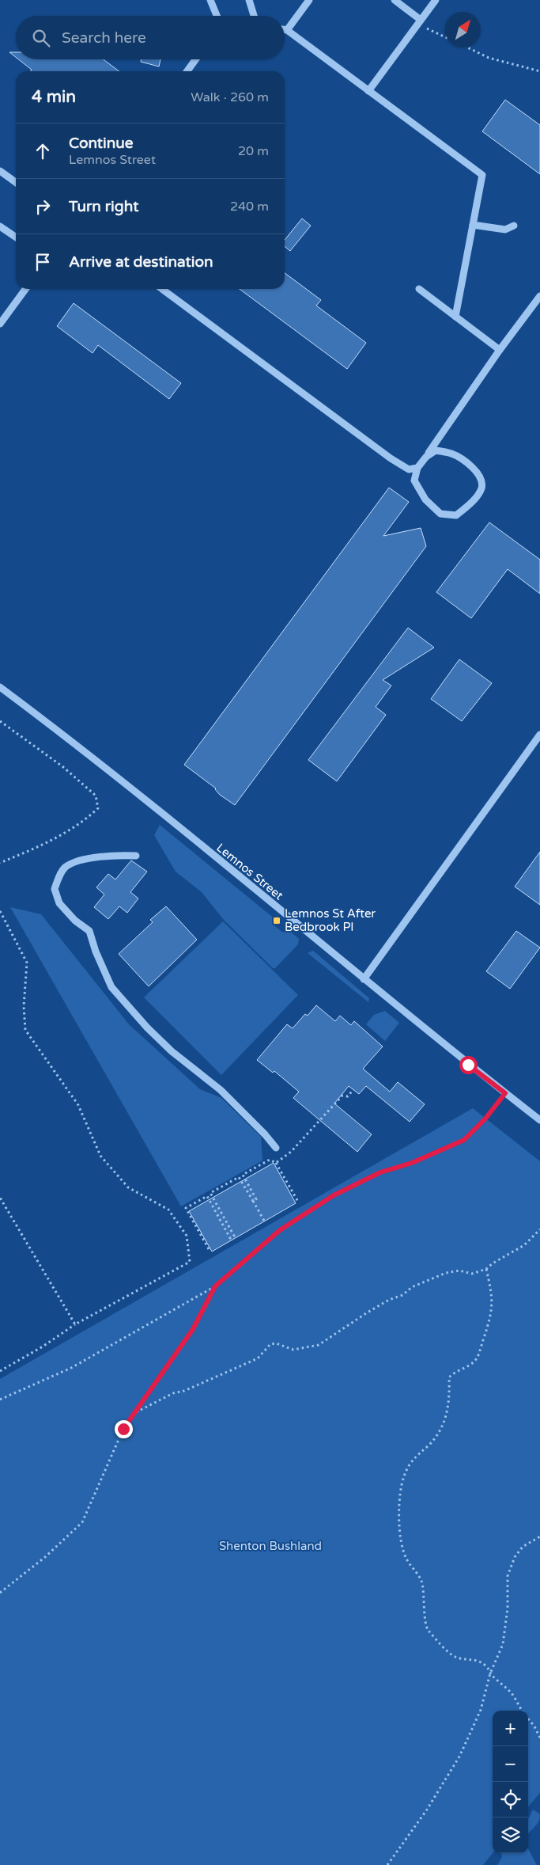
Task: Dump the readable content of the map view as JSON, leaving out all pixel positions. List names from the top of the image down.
{
  "streets": {
    "street": ["Lemnos Street"]
  },
  "parks": ["Shenton Bushland"],
  "places": {
    "transit": ["Lemnos St After Bedbrook Pl"]
  },
  "north": "top right",
  "page": {
    "search": "Search here",
    "heading": ["4 min", "Walk · 260 m"],
    "list": [
      ["Continue", "Lemnos Street", "20 m"],
      ["Turn right", "240 m"],
      "Arrive at destination"
    ],
    "map_buttons": ["+", "−"]
  }
}
